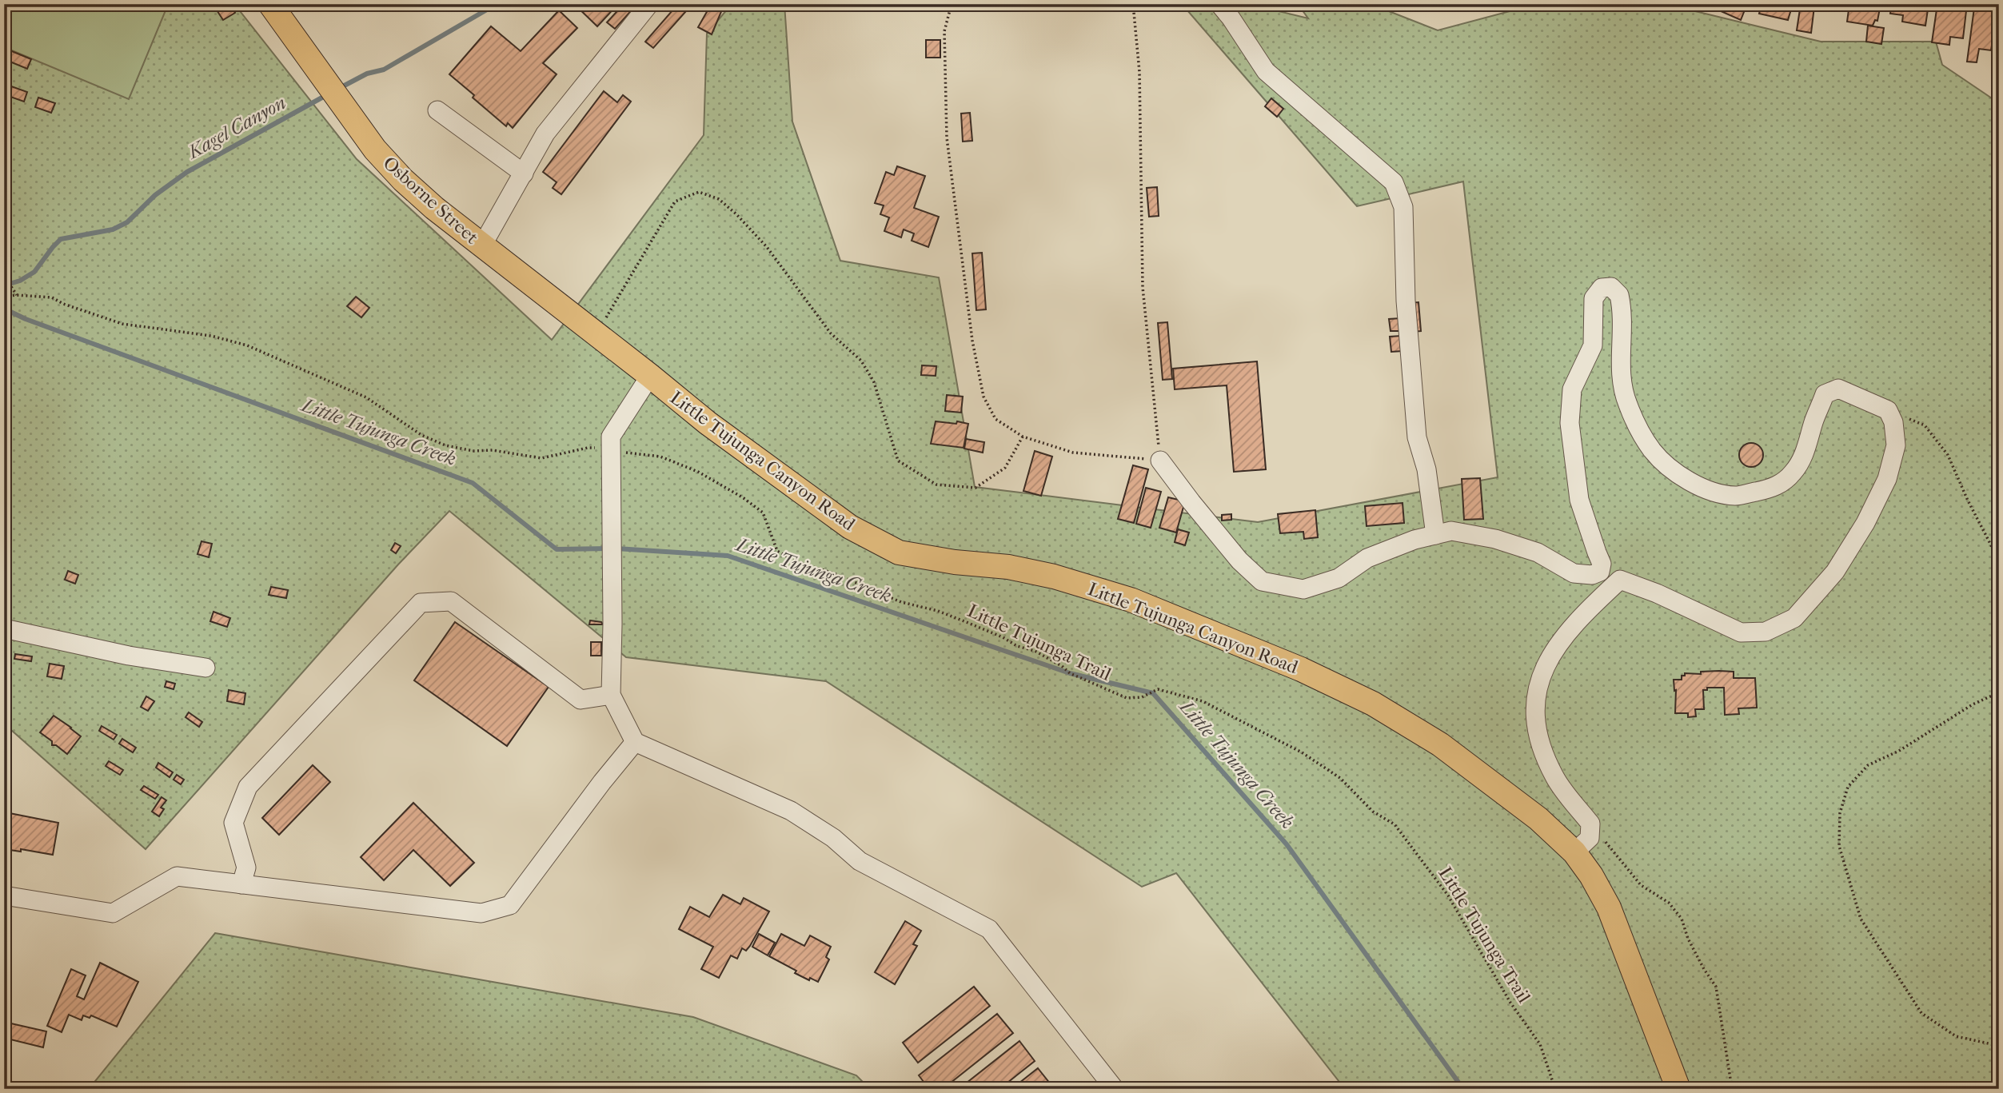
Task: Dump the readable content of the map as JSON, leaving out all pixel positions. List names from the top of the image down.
{
  "streets": {
    "main road": ["Osborne Street", "Little Tujunga Canyon Road"],
    "path": ["Little Tujunga Trail"]
  },
  "crossings": [
    ["Osborne Street", "Little Tujunga Canyon Road"]
  ],
  "water": ["Kagel Canyon", "Little Tujunga Creek"]
}
